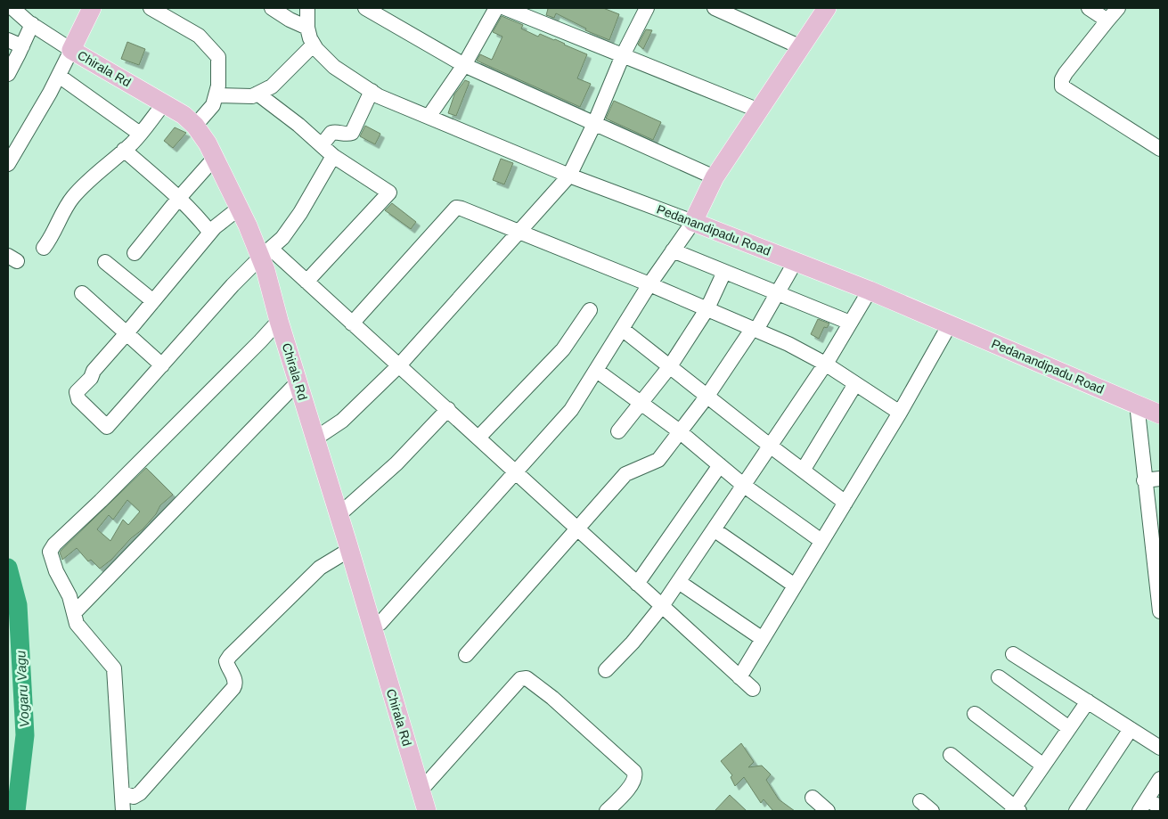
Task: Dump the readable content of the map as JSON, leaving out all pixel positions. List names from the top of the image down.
{
  "streets": {
    "main road": ["Chirala Rd", "Pedanandipadu Road"]
  },
  "water": ["Vogaru Vagu"]
}
